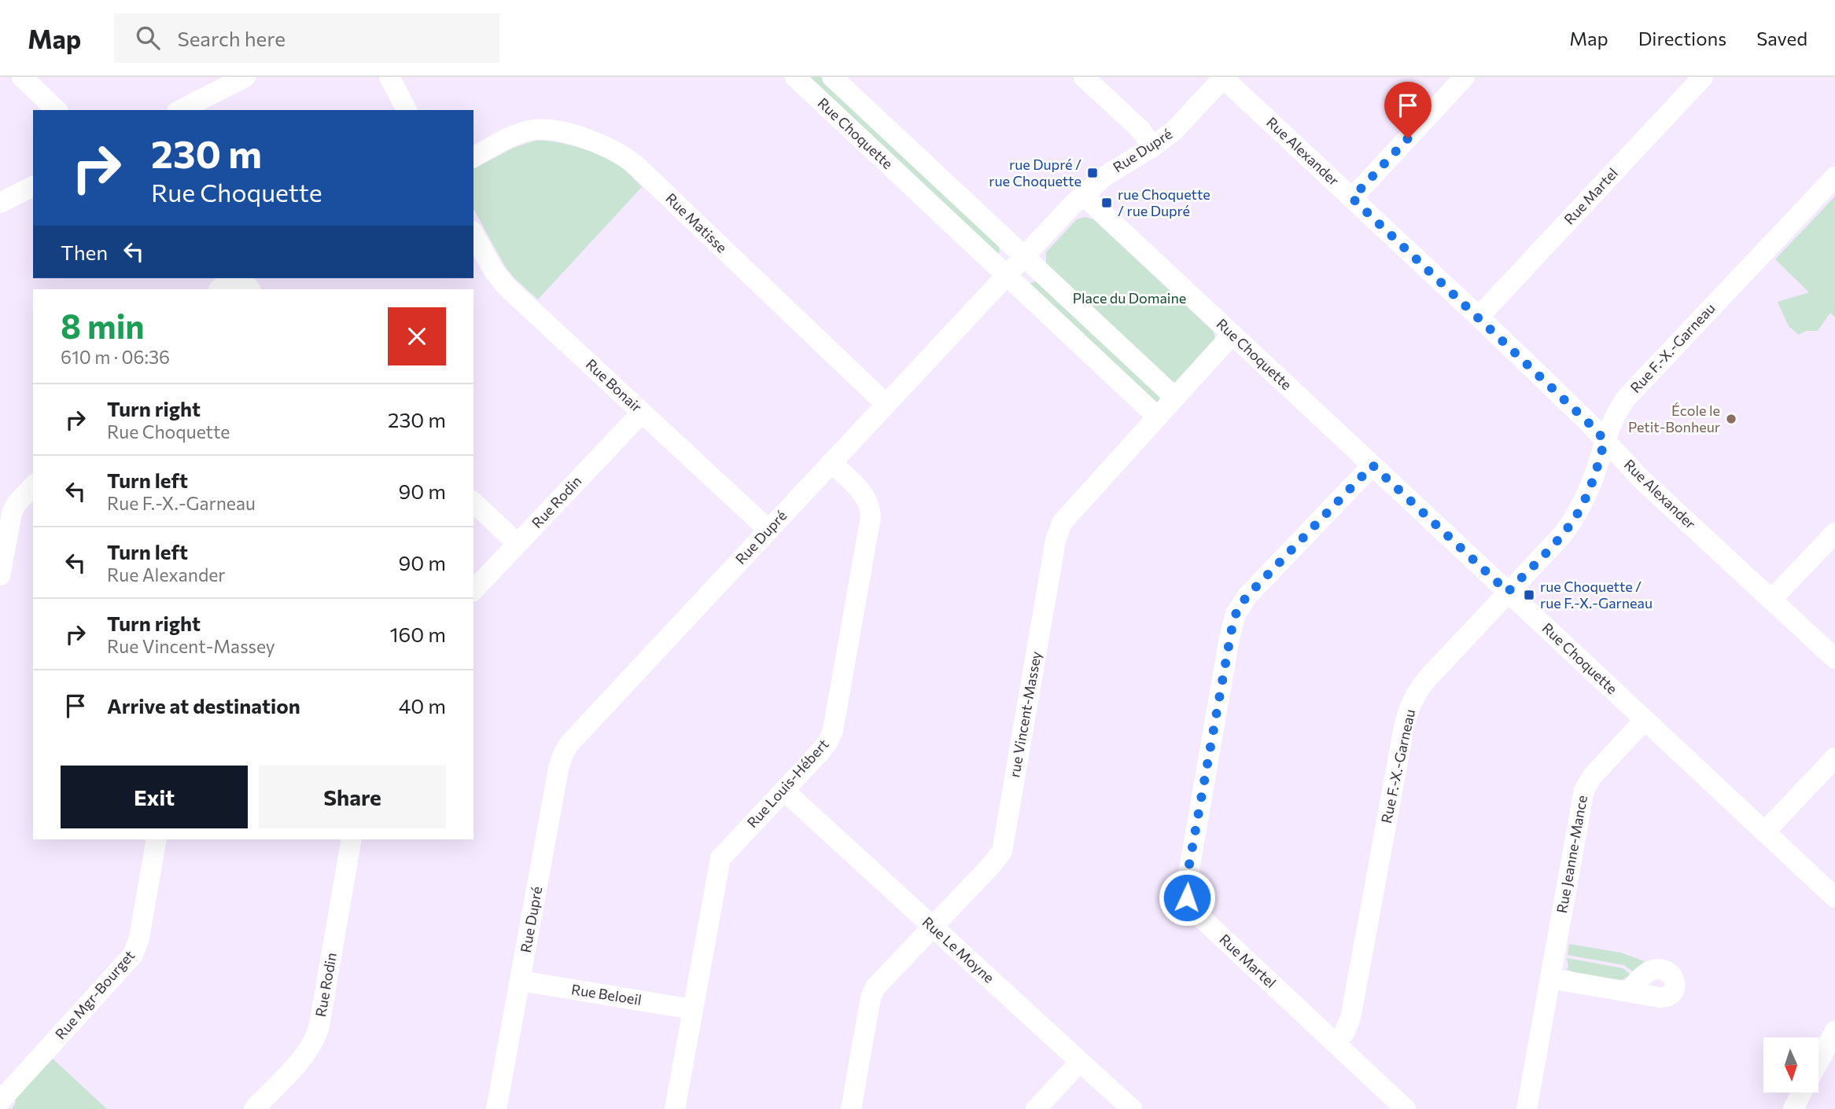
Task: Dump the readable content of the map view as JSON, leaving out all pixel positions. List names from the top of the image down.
{
  "streets": {
    "street": [
      "Rue Choquette",
      "Rue Dupré",
      "Rue Alexander",
      "Rue Martel",
      "Rue Matisse",
      "Rue F.-X.-Garneau",
      "Rue Bonair",
      "Rue Rodin",
      "rue Vincent-Massey",
      "Rue Louis-Hébert",
      "Rue Jeanne-Mance",
      "Rue Le Moyne",
      "Rue Mgr-Bourget",
      "Rue Beloeil"
    ]
  },
  "crossings": [
    ["Rue Choquette", "Rue Dupré"],
    ["Rue Choquette", "Rue Martel"],
    ["Rue Choquette", "Rue F.-X.-Garneau"],
    ["Rue Choquette", "rue Vincent-Massey"],
    ["Rue Choquette", "Rue Jeanne-Mance"],
    ["Rue Dupré", "Rue Alexander"],
    ["Rue Dupré", "Rue Matisse"],
    ["Rue Dupré", "Rue Bonair"],
    ["Rue Dupré", "Rue Louis-Hébert"],
    ["Rue Dupré", "Rue Beloeil"],
    ["Rue Alexander", "Rue Martel"],
    ["Rue Alexander", "Rue F.-X.-Garneau"],
    ["Rue Martel", "Rue F.-X.-Garneau"],
    ["Rue Bonair", "Rue Rodin"],
    ["rue Vincent-Massey", "Rue Le Moyne"],
    ["Rue Louis-Hébert", "Rue Le Moyne"],
    ["Rue Louis-Hébert", "Rue Beloeil"]
  ],
  "parks": ["Place du Domaine"],
  "places": {
    "transit": ["rue Dupré / rue Choquette", "rue Choquette / rue Dupré", "rue Choquette / rue F.-X.-Garneau"],
    "other": ["École le Petit-Bonheur"]
  },
  "north": "bottom",
  "page": {
    "header": "Map",
    "search": "Search here",
    "nav": ["Map", "Directions", "Saved"],
    "turn": ["230 m", "Rue Choquette"],
    "then": "Then",
    "heading": ["8 min", "610 m · 06:36"],
    "list": [
      {
        "name": "Turn right",
        "note": "Rue Choquette",
        "value": "230 m"
      },
      {
        "name": "Turn left",
        "note": "Rue F.-X.-Garneau",
        "value": "90 m"
      },
      {
        "name": "Turn left",
        "note": "Rue Alexander",
        "value": "90 m"
      },
      {
        "name": "Turn right",
        "note": "Rue Vincent-Massey",
        "value": "160 m"
      },
      {
        "name": "Arrive at destination",
        "value": "40 m"
      }
    ],
    "buttons": ["Exit", "Share"]
  }
}
